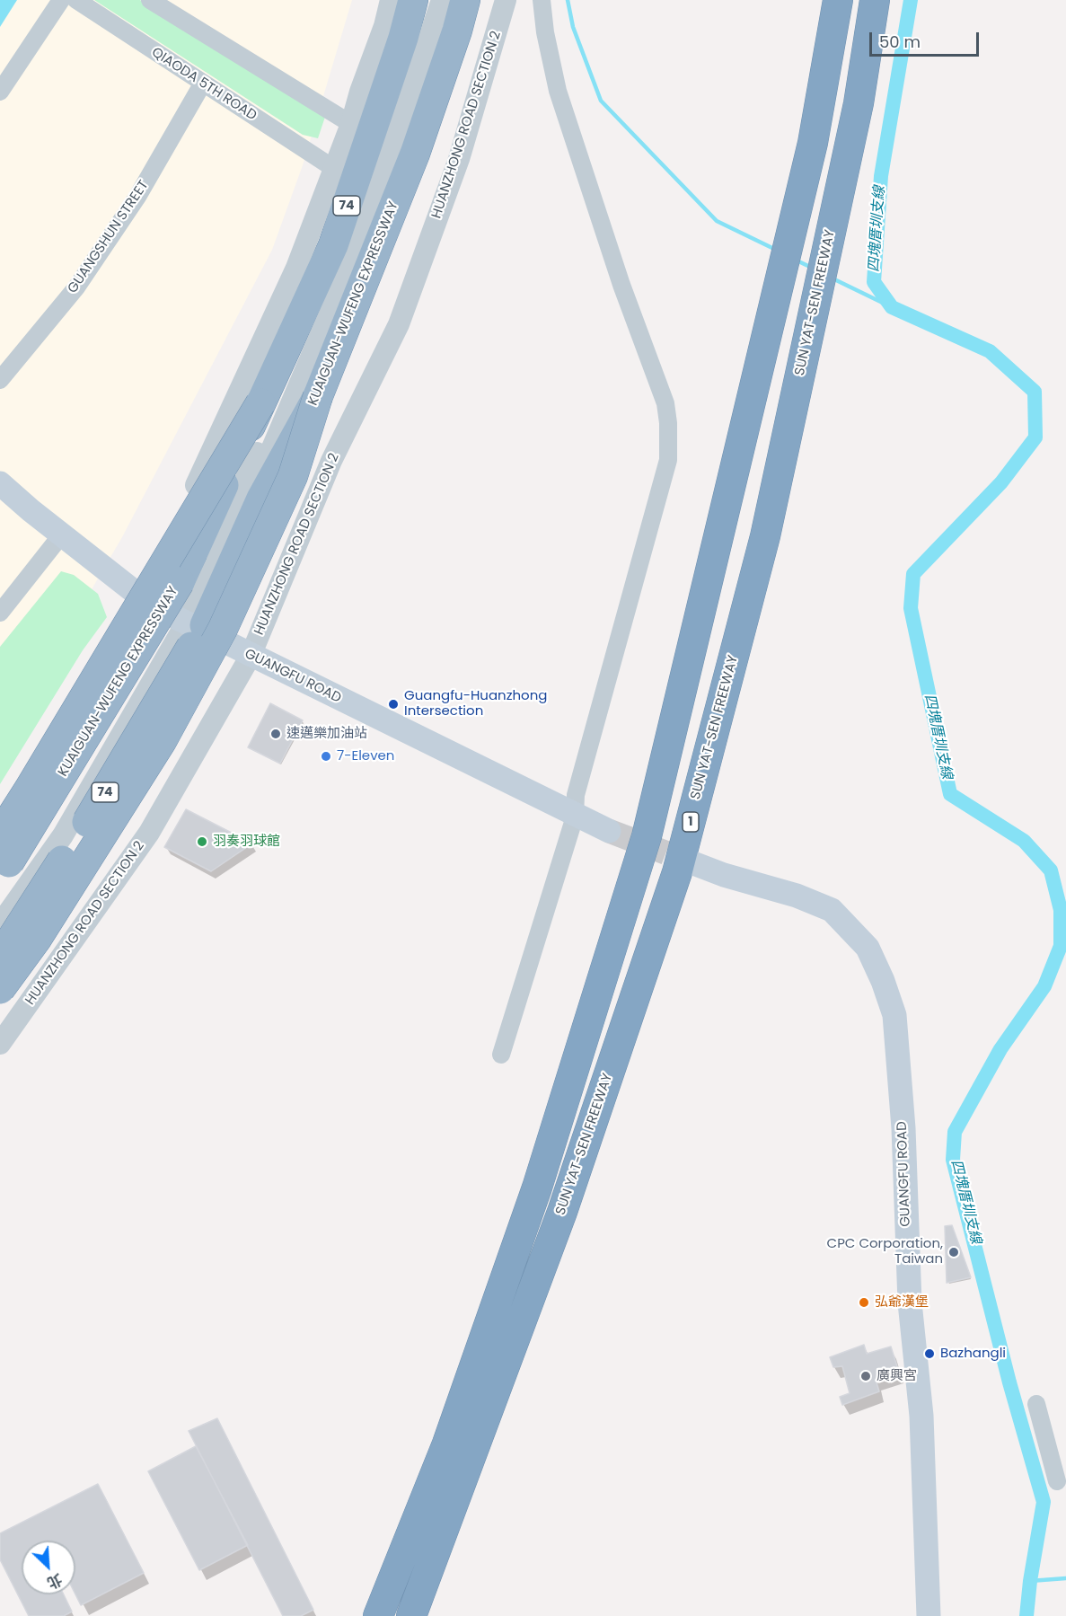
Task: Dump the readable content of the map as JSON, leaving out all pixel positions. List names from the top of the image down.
{
  "streets": {
    "highway": [
      "74",
      "SUN YAT-SEN FREEWAY",
      "KUAIGUAN-WUFENG EXPRESSWAY",
      "1"
    ],
    "main road": ["GUANGFU ROAD"],
    "street": ["QIAODA 5TH ROAD", "HUANZHONG ROAD SECTION 2", "GUANGSHUN STREET"]
  },
  "crossings": [
    ["QIAODA 5TH ROAD", "GUANGSHUN STREET"],
    ["HUANZHONG ROAD SECTION 2", "GUANGFU ROAD"]
  ],
  "water": ["四塊厝圳支線"],
  "places": [
    "Guangfu-Huanzhong Intersection",
    "速邁樂加油站",
    "7-Eleven",
    "羽奏羽球館",
    "CPC Corporation, Taiwan",
    "弘爺漢堡",
    "Bazhangli",
    "廣興宮"
  ],
  "scale_bar": "50 m",
  "north": "bottom right"
}
